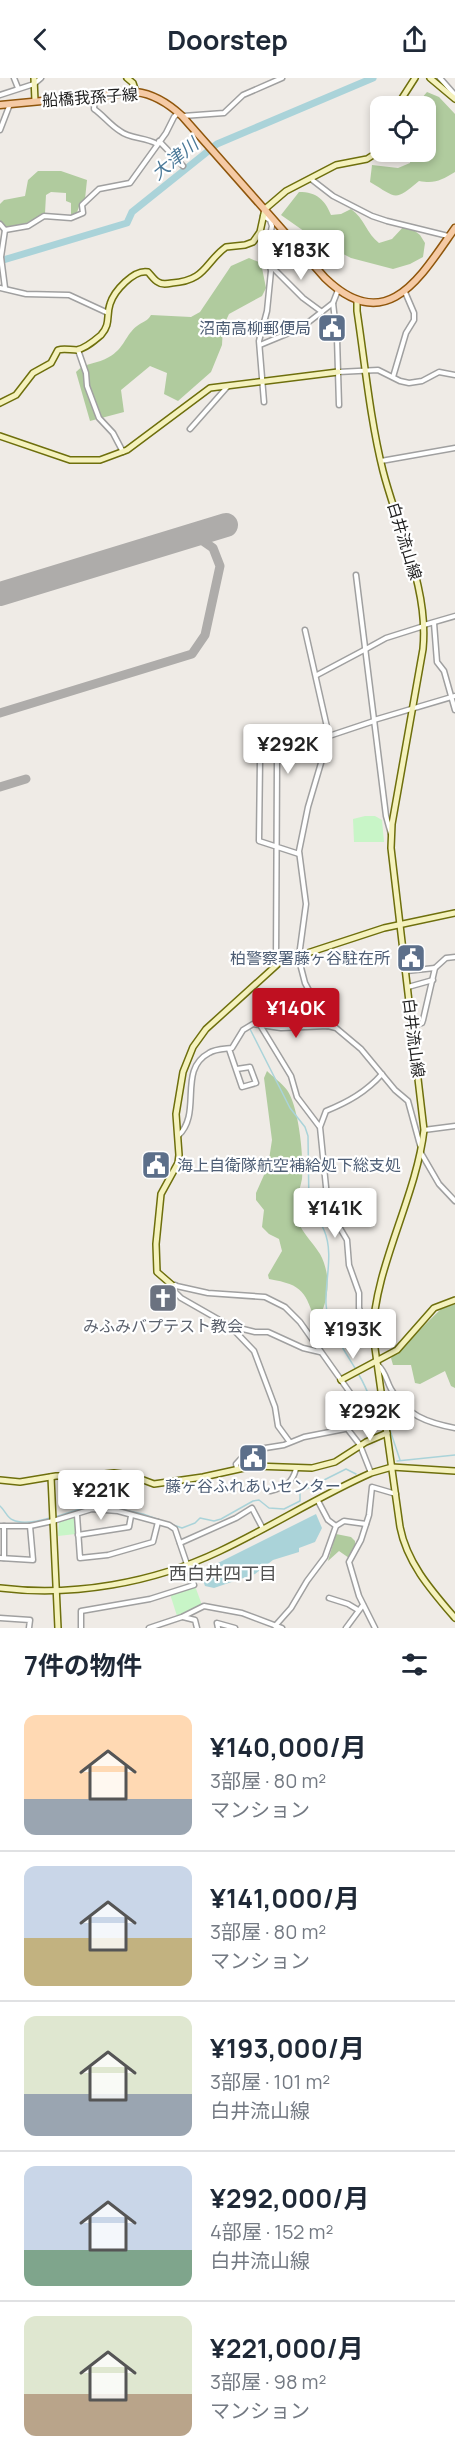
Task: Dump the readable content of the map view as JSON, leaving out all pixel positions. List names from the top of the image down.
{
  "streets": {
    "main road": ["船橋我孫子線"],
    "street": ["白井流山線"]
  },
  "crossings": [
    ["船橋我孫子線", "白井流山線"]
  ],
  "districts": ["西白井四丁目"],
  "water": ["大津川"],
  "places": {
    "public building": [
      "沼南高柳郵便局",
      "柏警察署藤ヶ谷駐在所",
      "海上自衛隊航空補給処下総支処",
      "藤ヶ谷ふれあいセンター"
    ],
    "church": ["みふみバプテスト教会"]
  },
  "page": {
    "header": "Doorstep",
    "price": [
      "¥183K",
      "¥292K",
      "¥140K",
      "¥141K",
      "¥193K",
      "¥292K",
      "¥221K"
    ],
    "heading": "7件の物件",
    "list": [
      {
        "name": "¥140,000/月",
        "note": "3部屋 · 80 m² · マンション"
      },
      {
        "name": "¥141,000/月",
        "note": "3部屋 · 80 m² · マンション"
      },
      {
        "name": "¥193,000/月",
        "note": "3部屋 · 101 m² · 白井流山線"
      },
      {
        "name": "¥292,000/月",
        "note": "4部屋 · 152 m² · 白井流山線"
      },
      {
        "name": "¥221,000/月",
        "note": "3部屋 · 98 m² · マンション"
      }
    ]
  }
}
